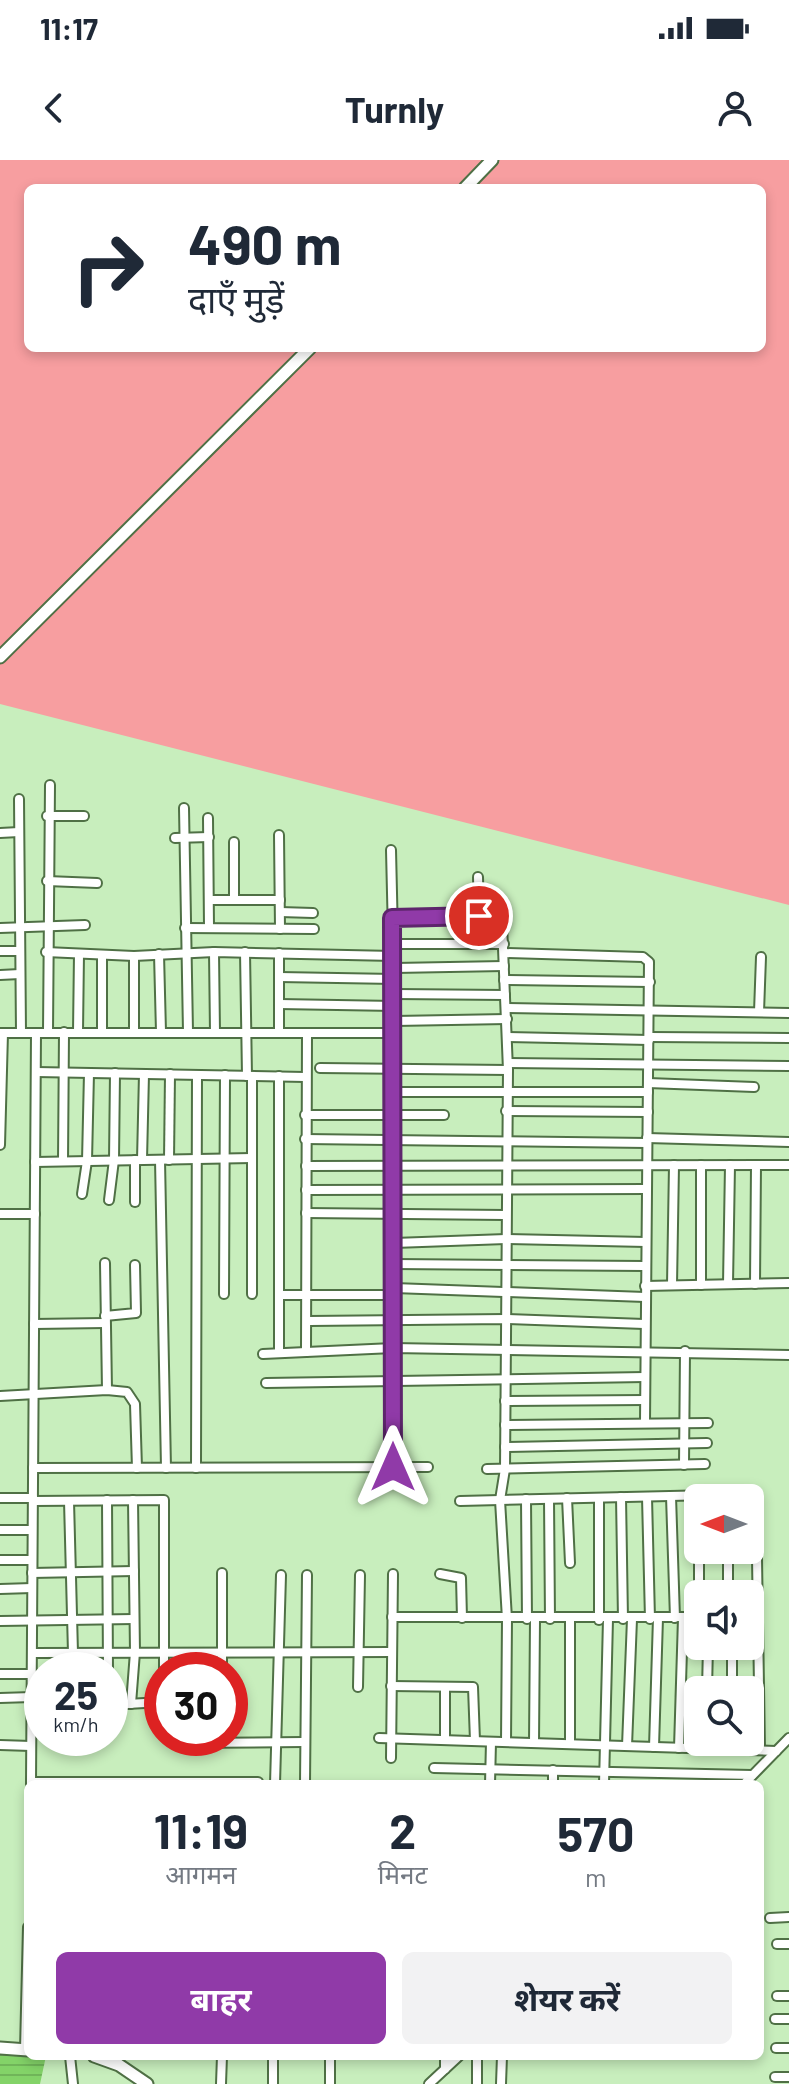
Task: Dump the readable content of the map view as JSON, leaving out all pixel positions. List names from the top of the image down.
{
  "north": "left",
  "page": {
    "status": "11:17",
    "header": "Turnly",
    "turn": ["490 m", "दाएँ मुड़ें"],
    "speed": "25 km/h",
    "limit": "30",
    "eta": [
      "11:19",
      "आगमन",
      "2",
      "मिनट",
      "570",
      "m"
    ],
    "buttons": ["बाहर", "शेयर करें"]
  }
}
